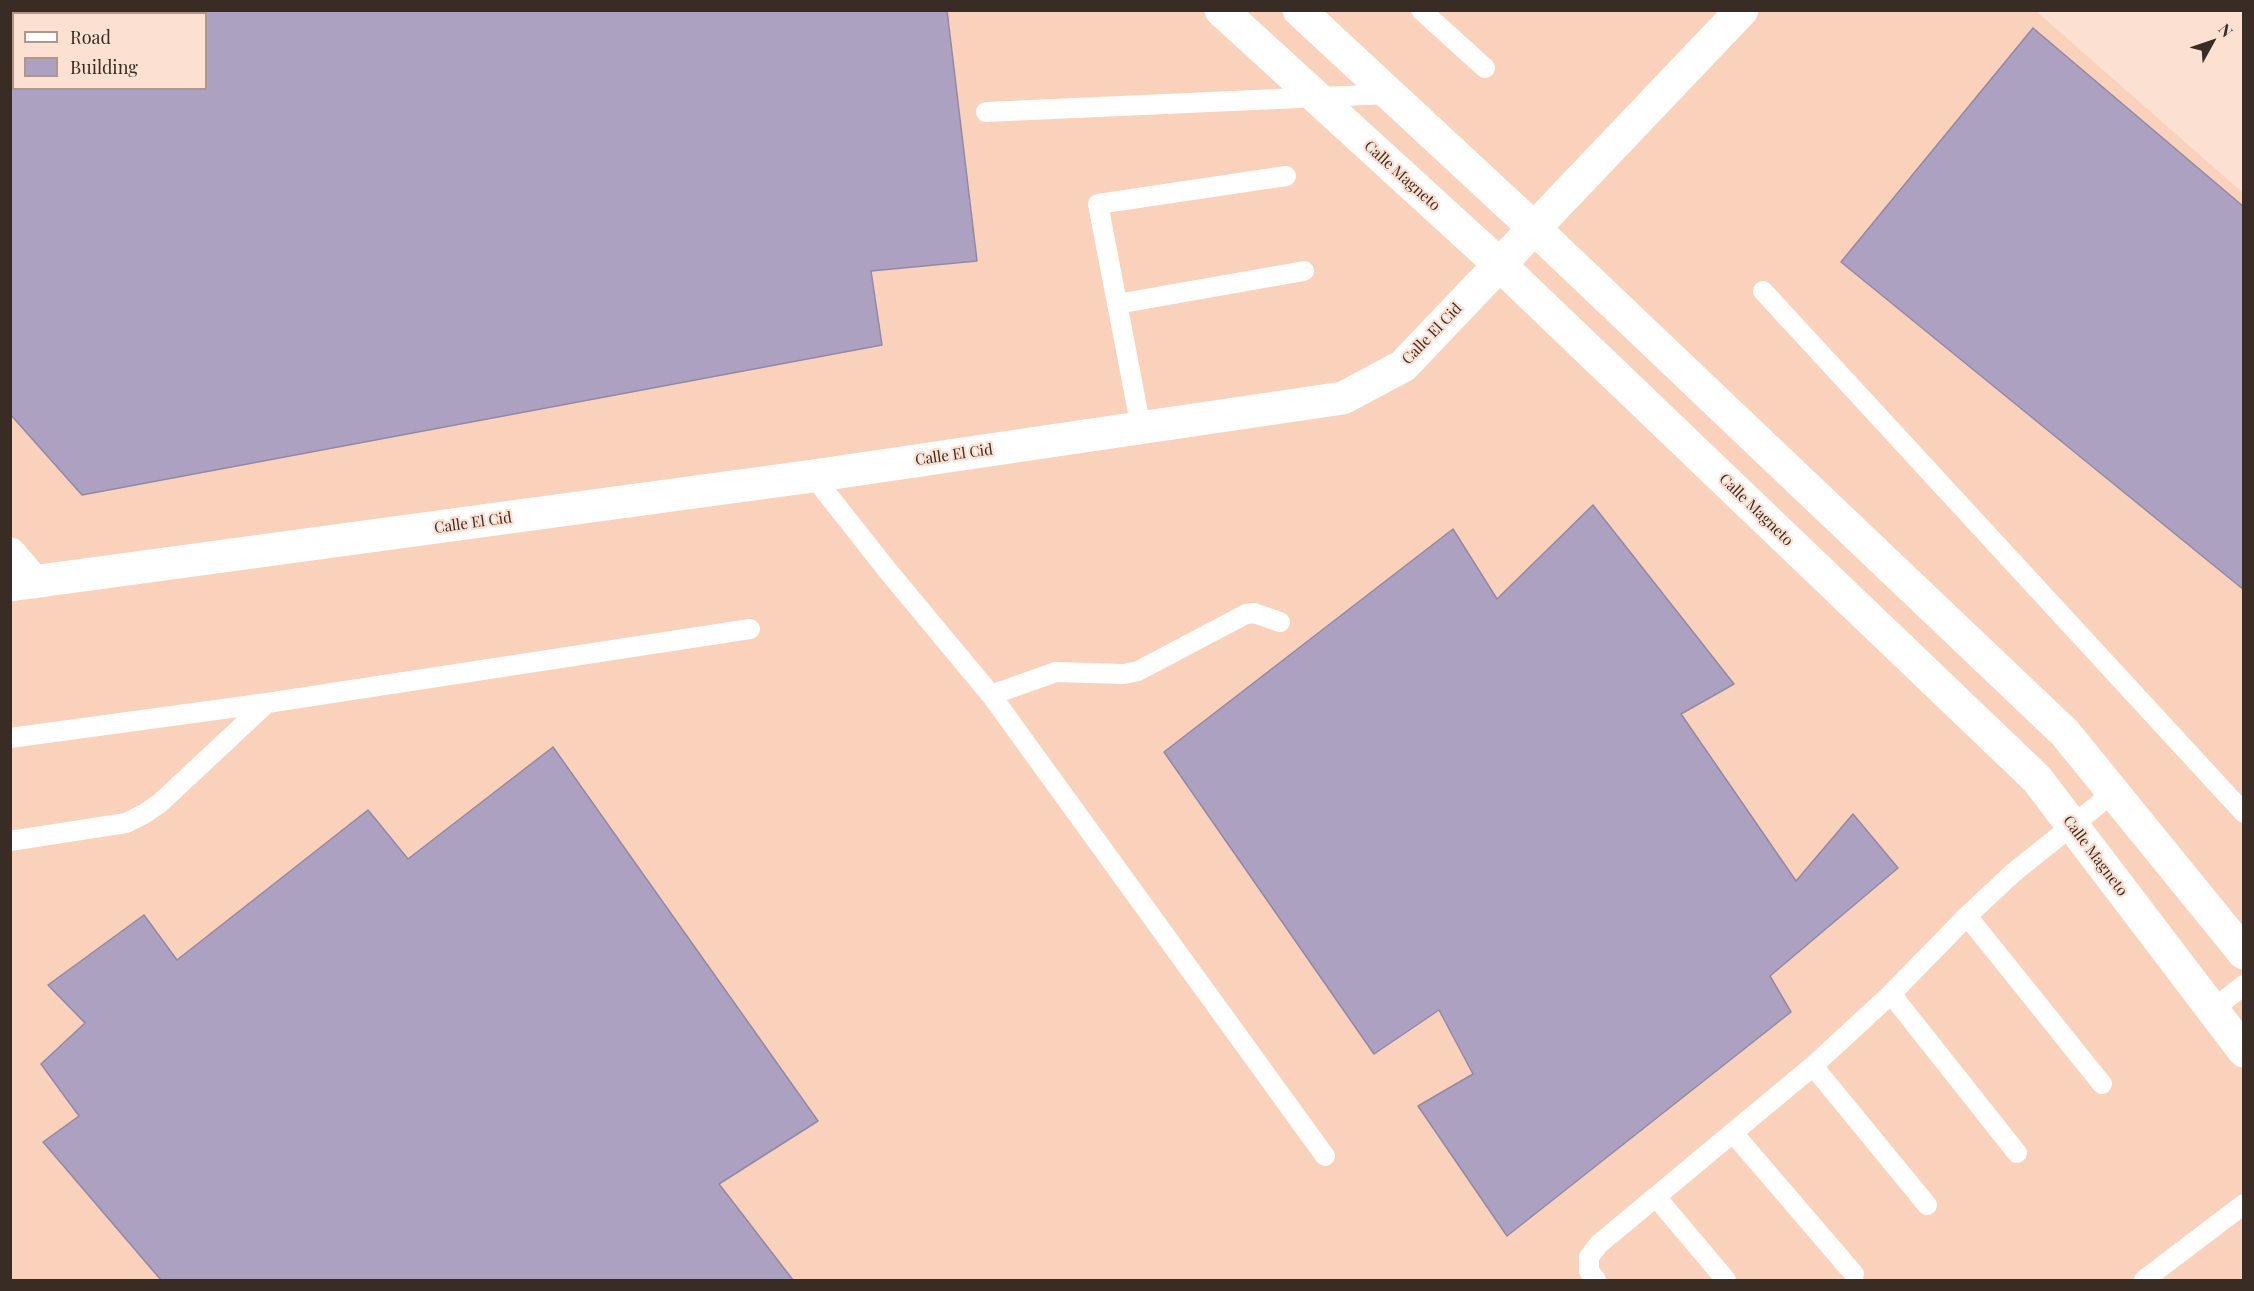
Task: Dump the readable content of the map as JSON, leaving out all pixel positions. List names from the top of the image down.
{
  "streets": {
    "main road": ["Calle Magneto", "Calle El Cid"]
  },
  "crossings": [
    ["Calle Magneto", "Calle El Cid"]
  ],
  "legend": ["Road", "Building"],
  "north": "top right"
}
